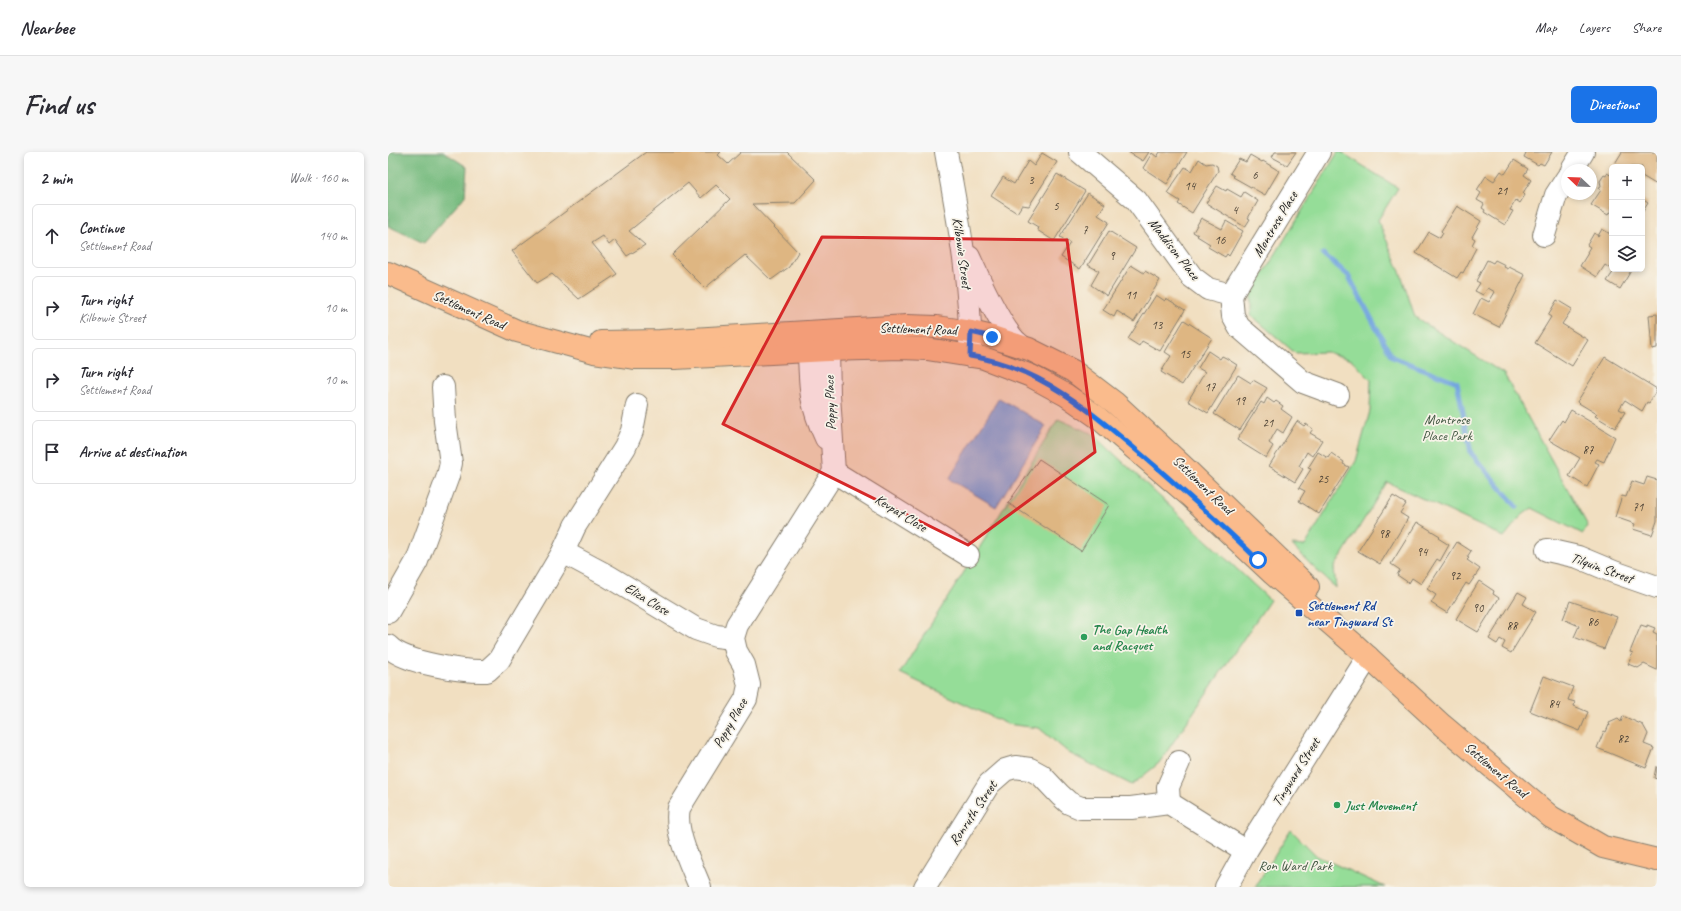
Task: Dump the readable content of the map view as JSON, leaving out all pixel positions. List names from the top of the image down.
{
  "streets": {
    "main road": ["Settlement Road"],
    "street": [
      "Montrose Place",
      "Maddison Place",
      "Kilbowie Street",
      "Poppy Place",
      "Kevpat Close",
      "Tilquin Street",
      "Eliza Close",
      "Tingward Street",
      "Ronruth Street"
    ]
  },
  "crossings": [
    ["Montrose Place", "Maddison Place"],
    ["Kilbowie Street", "Settlement Road"],
    ["Settlement Road", "Poppy Place"],
    ["Settlement Road", "Tingward Street"],
    ["Poppy Place", "Kevpat Close"],
    ["Poppy Place", "Eliza Close"]
  ],
  "parks": ["Montrose Place Park", "Ron Ward Park"],
  "places": {
    "transit": ["Settlement Rd near Tingward St"],
    "other": ["The Gap Health and Racquet", "Just Movement"]
  },
  "house_numbers": [
    "6",
    "3",
    "14",
    "21",
    "5",
    "4",
    "7",
    "16",
    "9",
    "11",
    "13",
    "15",
    "17",
    "19",
    "21",
    "87",
    "25",
    "71",
    "98",
    "94",
    "92",
    "90",
    "86",
    "88",
    "84",
    "82"
  ],
  "north": "top left",
  "page": {
    "header": "Nearbee",
    "nav": ["Map", "Layers", "Share"],
    "buttons": "Directions",
    "title": "Find us",
    "heading": ["2 min", "Walk · 160 m"],
    "map_buttons": ["+", "−"],
    "list": [
      ["Continue", "Settlement Road", "140 m"],
      ["Turn right", "Kilbowie Street", "10 m"],
      ["Turn right", "Settlement Road", "10 m"],
      "Arrive at destination"
    ]
  }
}
